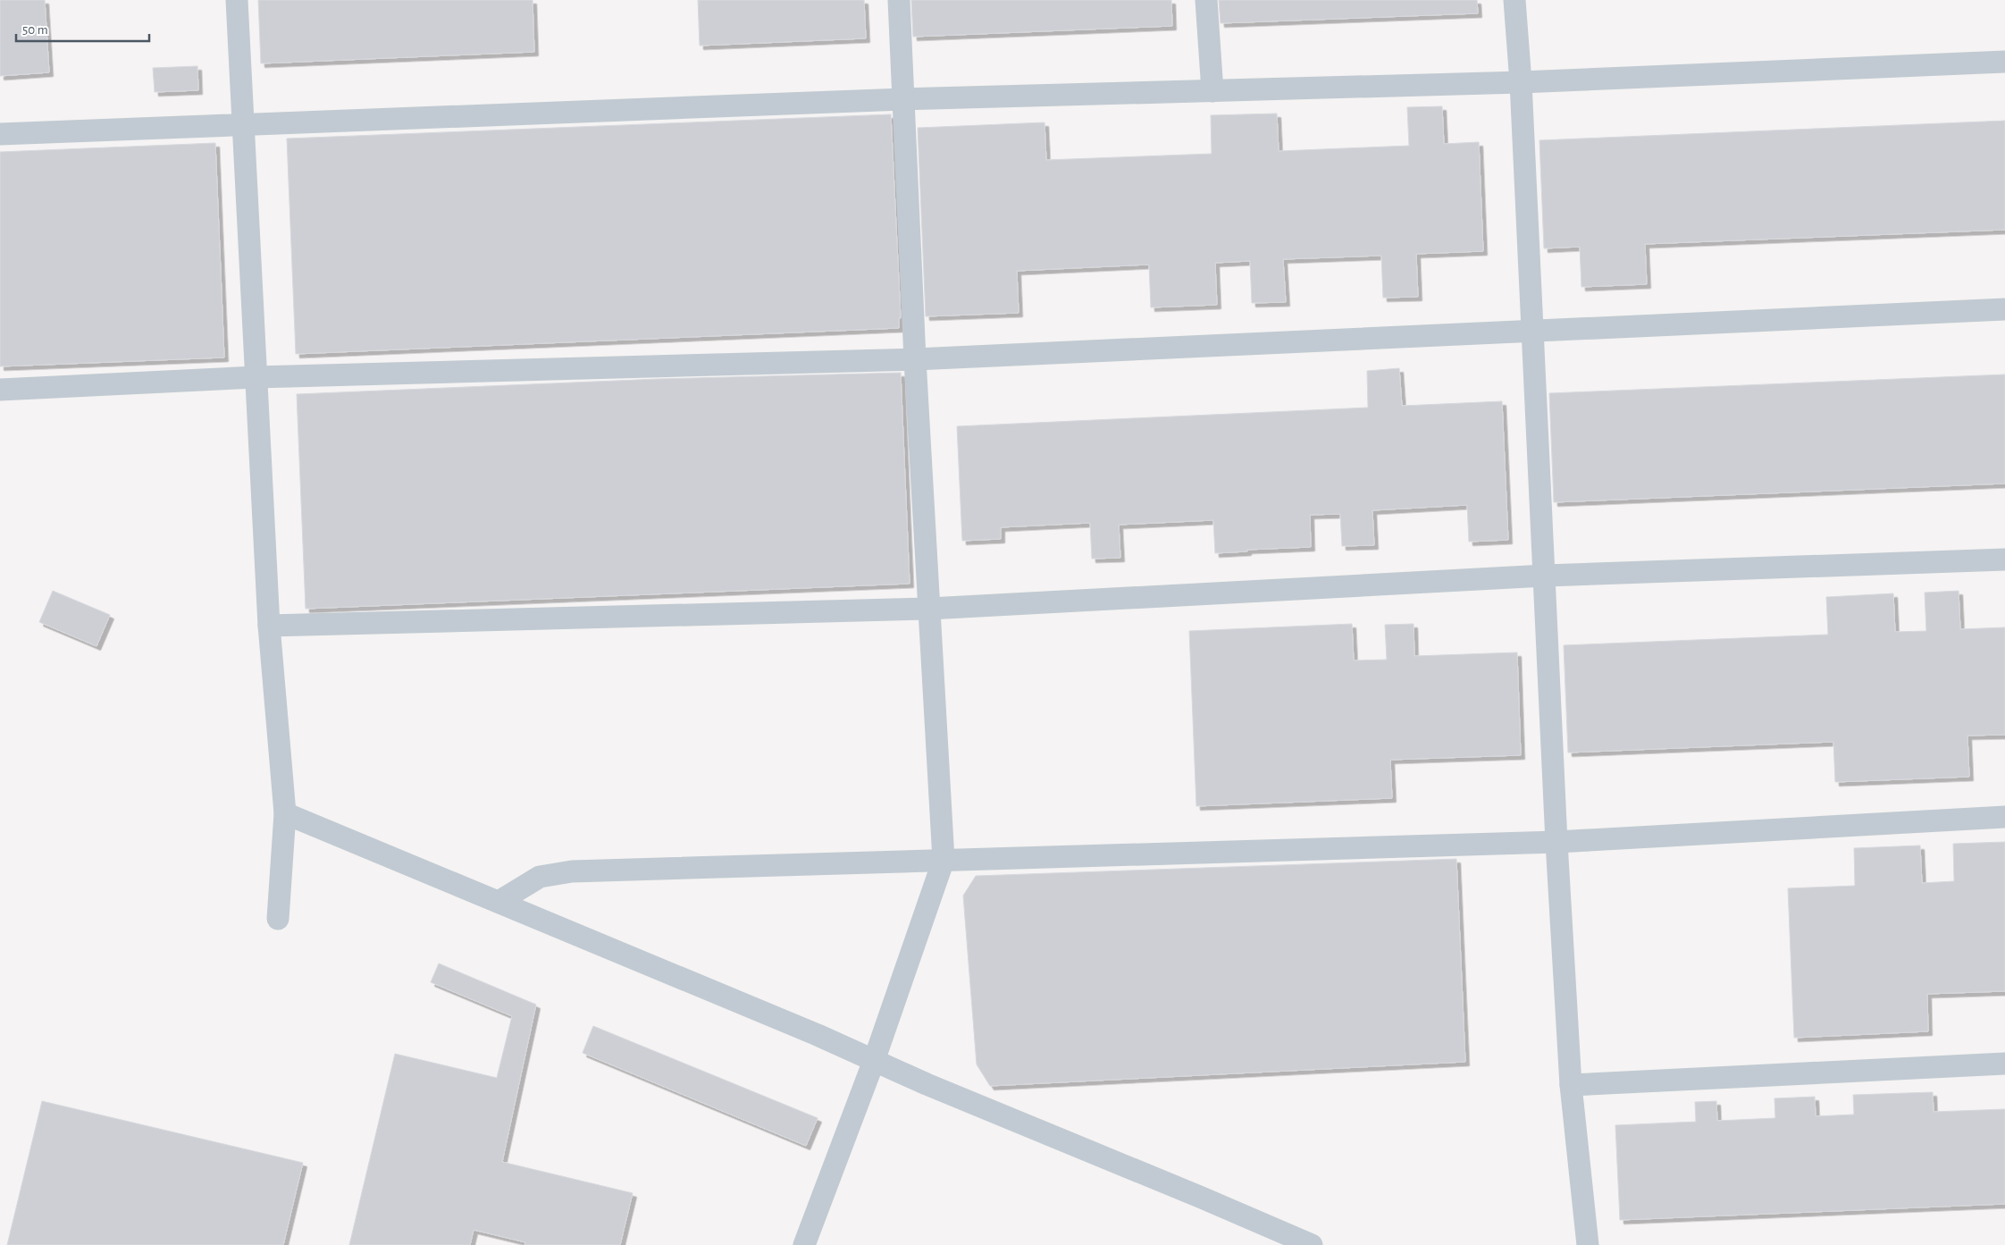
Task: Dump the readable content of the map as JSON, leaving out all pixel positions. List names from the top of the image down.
{
  "scale_bar": "50 m"
}
